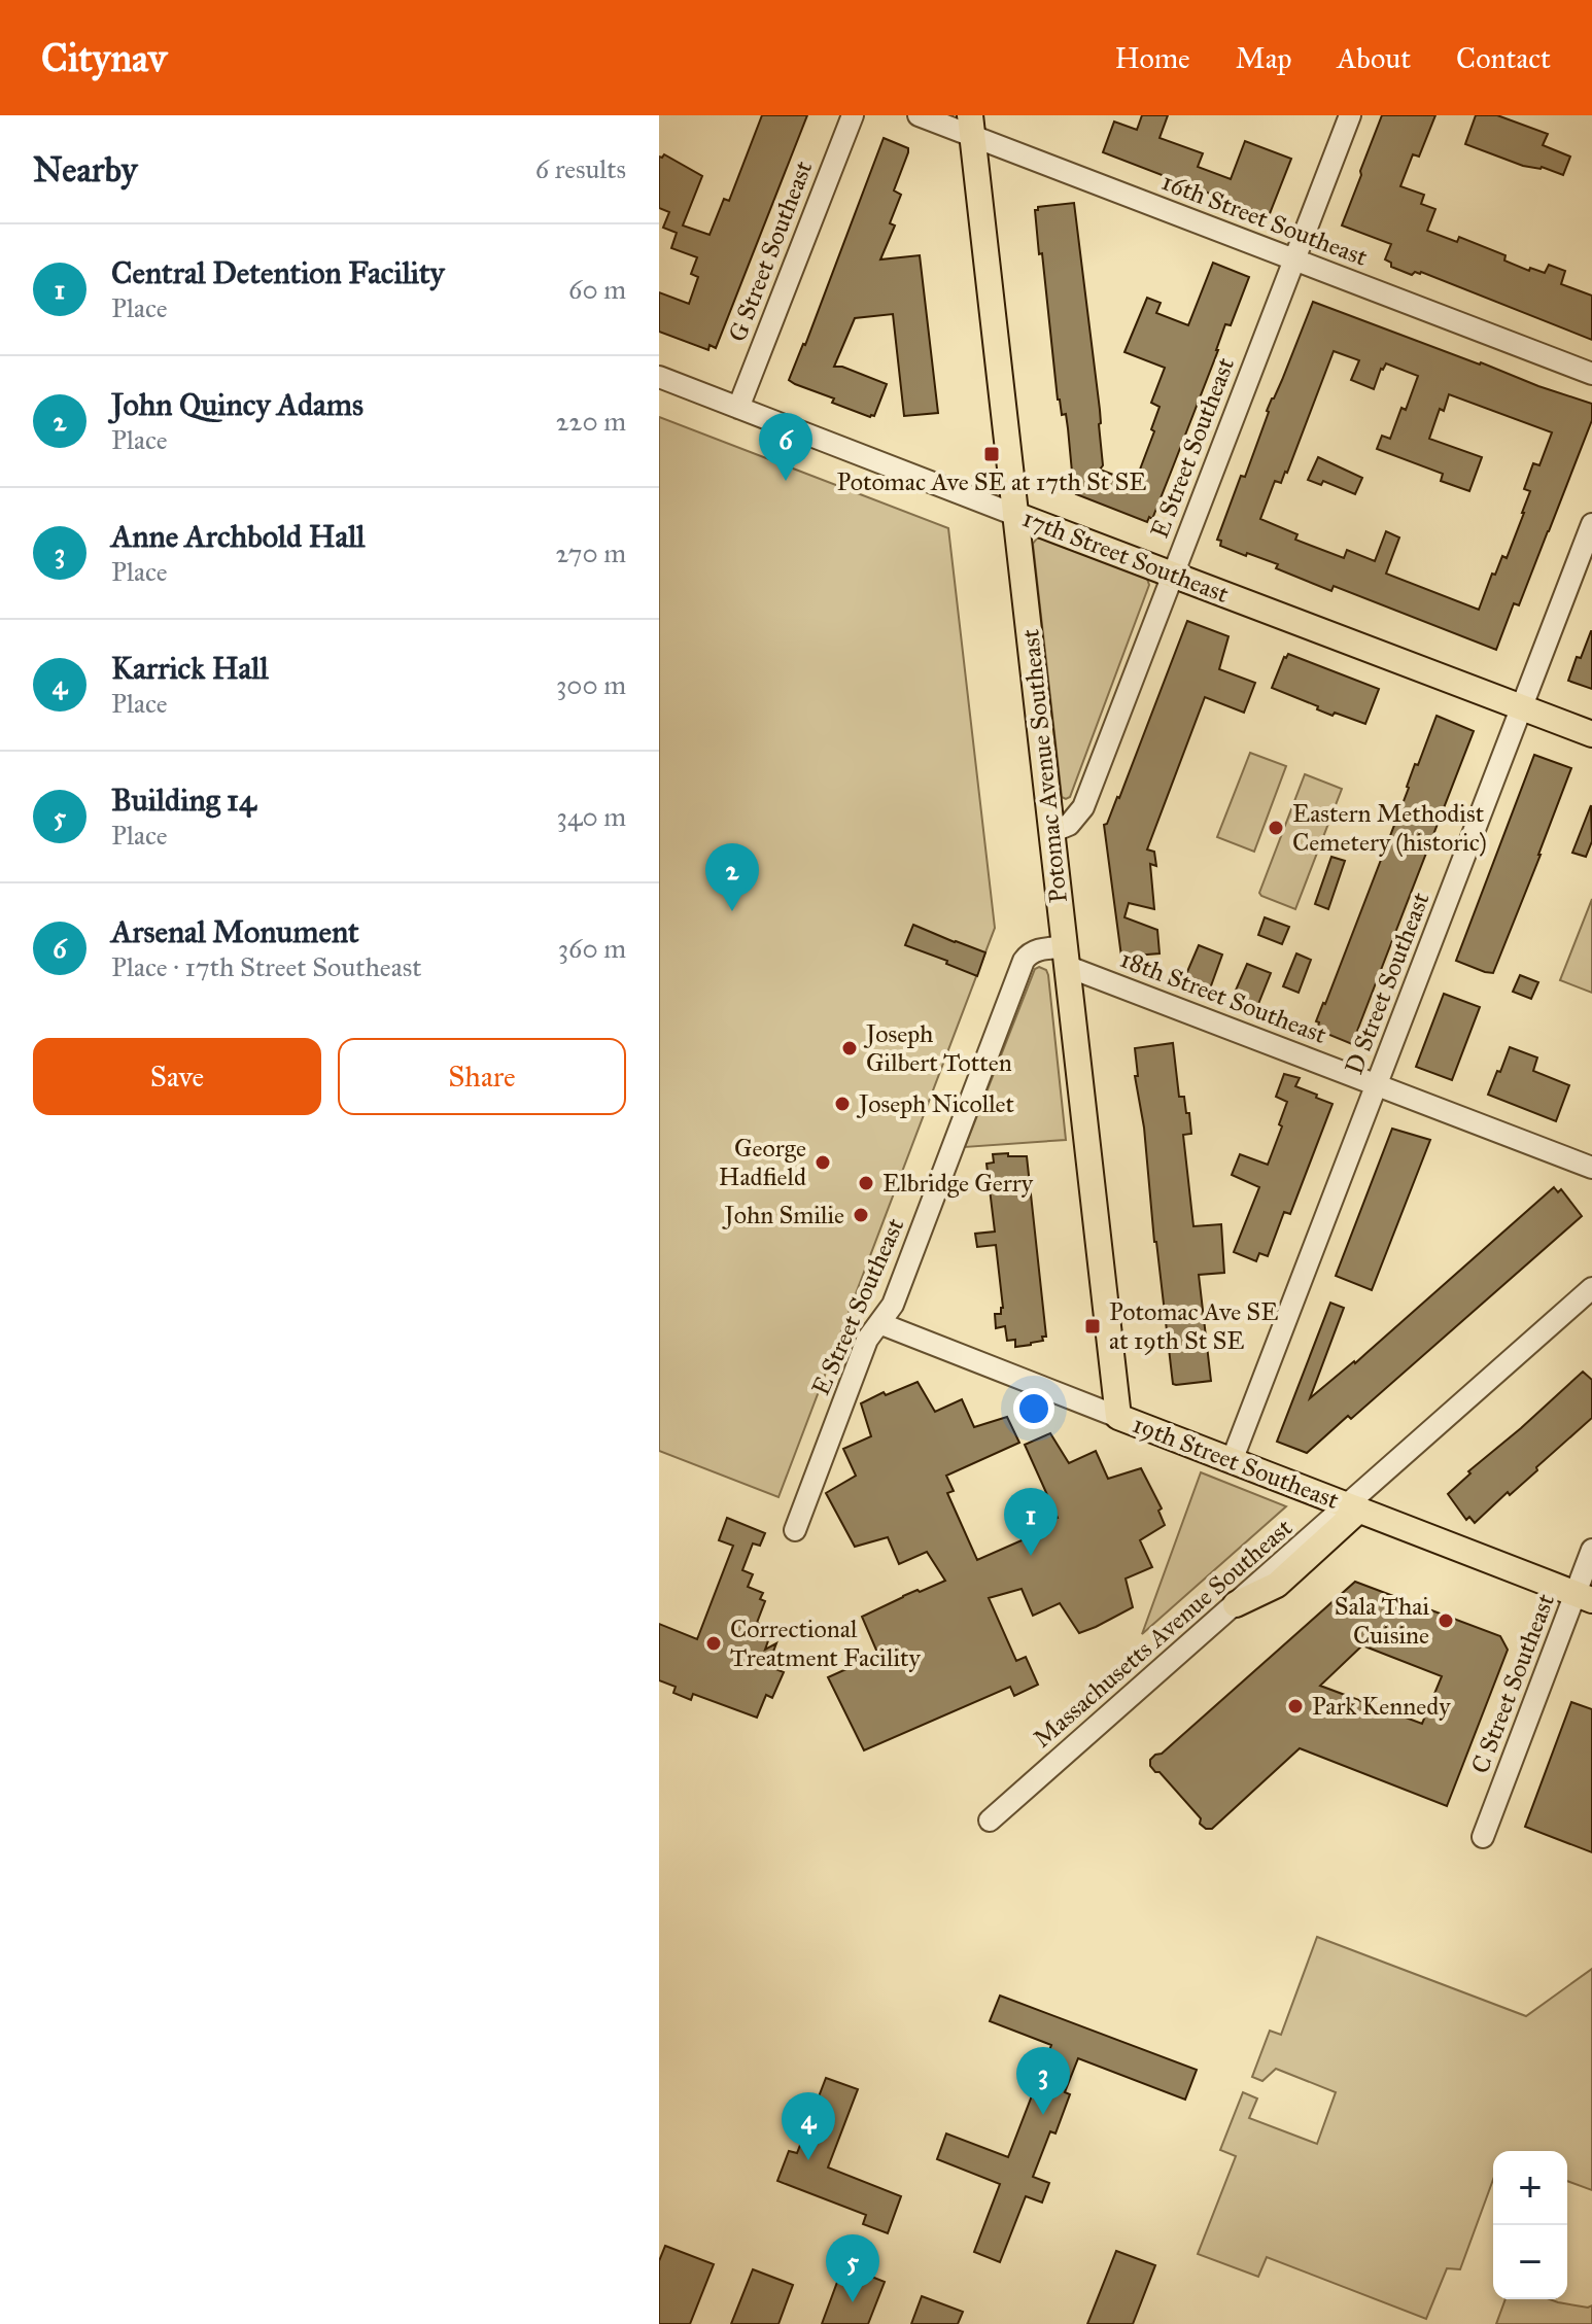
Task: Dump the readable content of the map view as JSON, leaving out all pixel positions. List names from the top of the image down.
{
  "streets": {
    "main road": ["17th Street Southeast", "Potomac Avenue Southeast", "19th Street Southeast"],
    "street": [
      "16th Street Southeast",
      "G Street Southeast",
      "E Street Southeast",
      "D Street Southeast",
      "18th Street Southeast",
      "Massachusetts Avenue Southeast",
      "C Street Southeast"
    ]
  },
  "crossings": [
    ["16th Street Southeast", "E Street Southeast"],
    ["16th Street Southeast", "Potomac Avenue Southeast"],
    ["G Street Southeast", "17th Street Southeast"],
    ["E Street Southeast", "17th Street Southeast"],
    ["E Street Southeast", "Potomac Avenue Southeast"],
    ["E Street Southeast", "18th Street Southeast"],
    ["E Street Southeast", "19th Street Southeast"],
    ["17th Street Southeast", "Potomac Avenue Southeast"],
    ["17th Street Southeast", "D Street Southeast"],
    ["Potomac Avenue Southeast", "18th Street Southeast"],
    ["Potomac Avenue Southeast", "19th Street Southeast"],
    ["D Street Southeast", "18th Street Southeast"],
    ["D Street Southeast", "19th Street Southeast"],
    ["19th Street Southeast", "C Street Southeast"]
  ],
  "places": {
    "transit": ["Potomac Ave SE at 17th St SE", "Potomac Ave SE at 19th St SE"],
    "other": [
      "Eastern Methodist Cemetery (historic)",
      "Joseph Gilbert Totten",
      "Joseph Nicollet",
      "George Hadfield",
      "Elbridge Gerry",
      "John Smilie",
      "Sala Thai Cuisine",
      "Correctional Treatment Facility",
      "Park Kennedy"
    ]
  },
  "page": {
    "header": "Citynav",
    "nav": [
      "Home",
      "Map",
      "About",
      "Contact"
    ],
    "heading": ["Nearby", "6 results"],
    "list": [
      {
        "mark": "1",
        "name": "Central Detention Facility",
        "note": "Place",
        "value": "60 m"
      },
      {
        "mark": "2",
        "name": "John Quincy Adams",
        "note": "Place",
        "value": "220 m"
      },
      {
        "mark": "3",
        "name": "Anne Archbold Hall",
        "note": "Place",
        "value": "270 m"
      },
      {
        "mark": "4",
        "name": "Karrick Hall",
        "note": "Place",
        "value": "300 m"
      },
      {
        "mark": "5",
        "name": "Building 14",
        "note": "Place",
        "value": "340 m"
      },
      {
        "mark": "6",
        "name": "Arsenal Monument",
        "note": "Place · 17th Street Southeast",
        "value": "360 m"
      }
    ],
    "pins": [
      "6",
      "2",
      "1",
      "3",
      "4",
      "5"
    ],
    "buttons": ["Save", "Share"],
    "map_buttons": ["+", "−"]
  }
}
